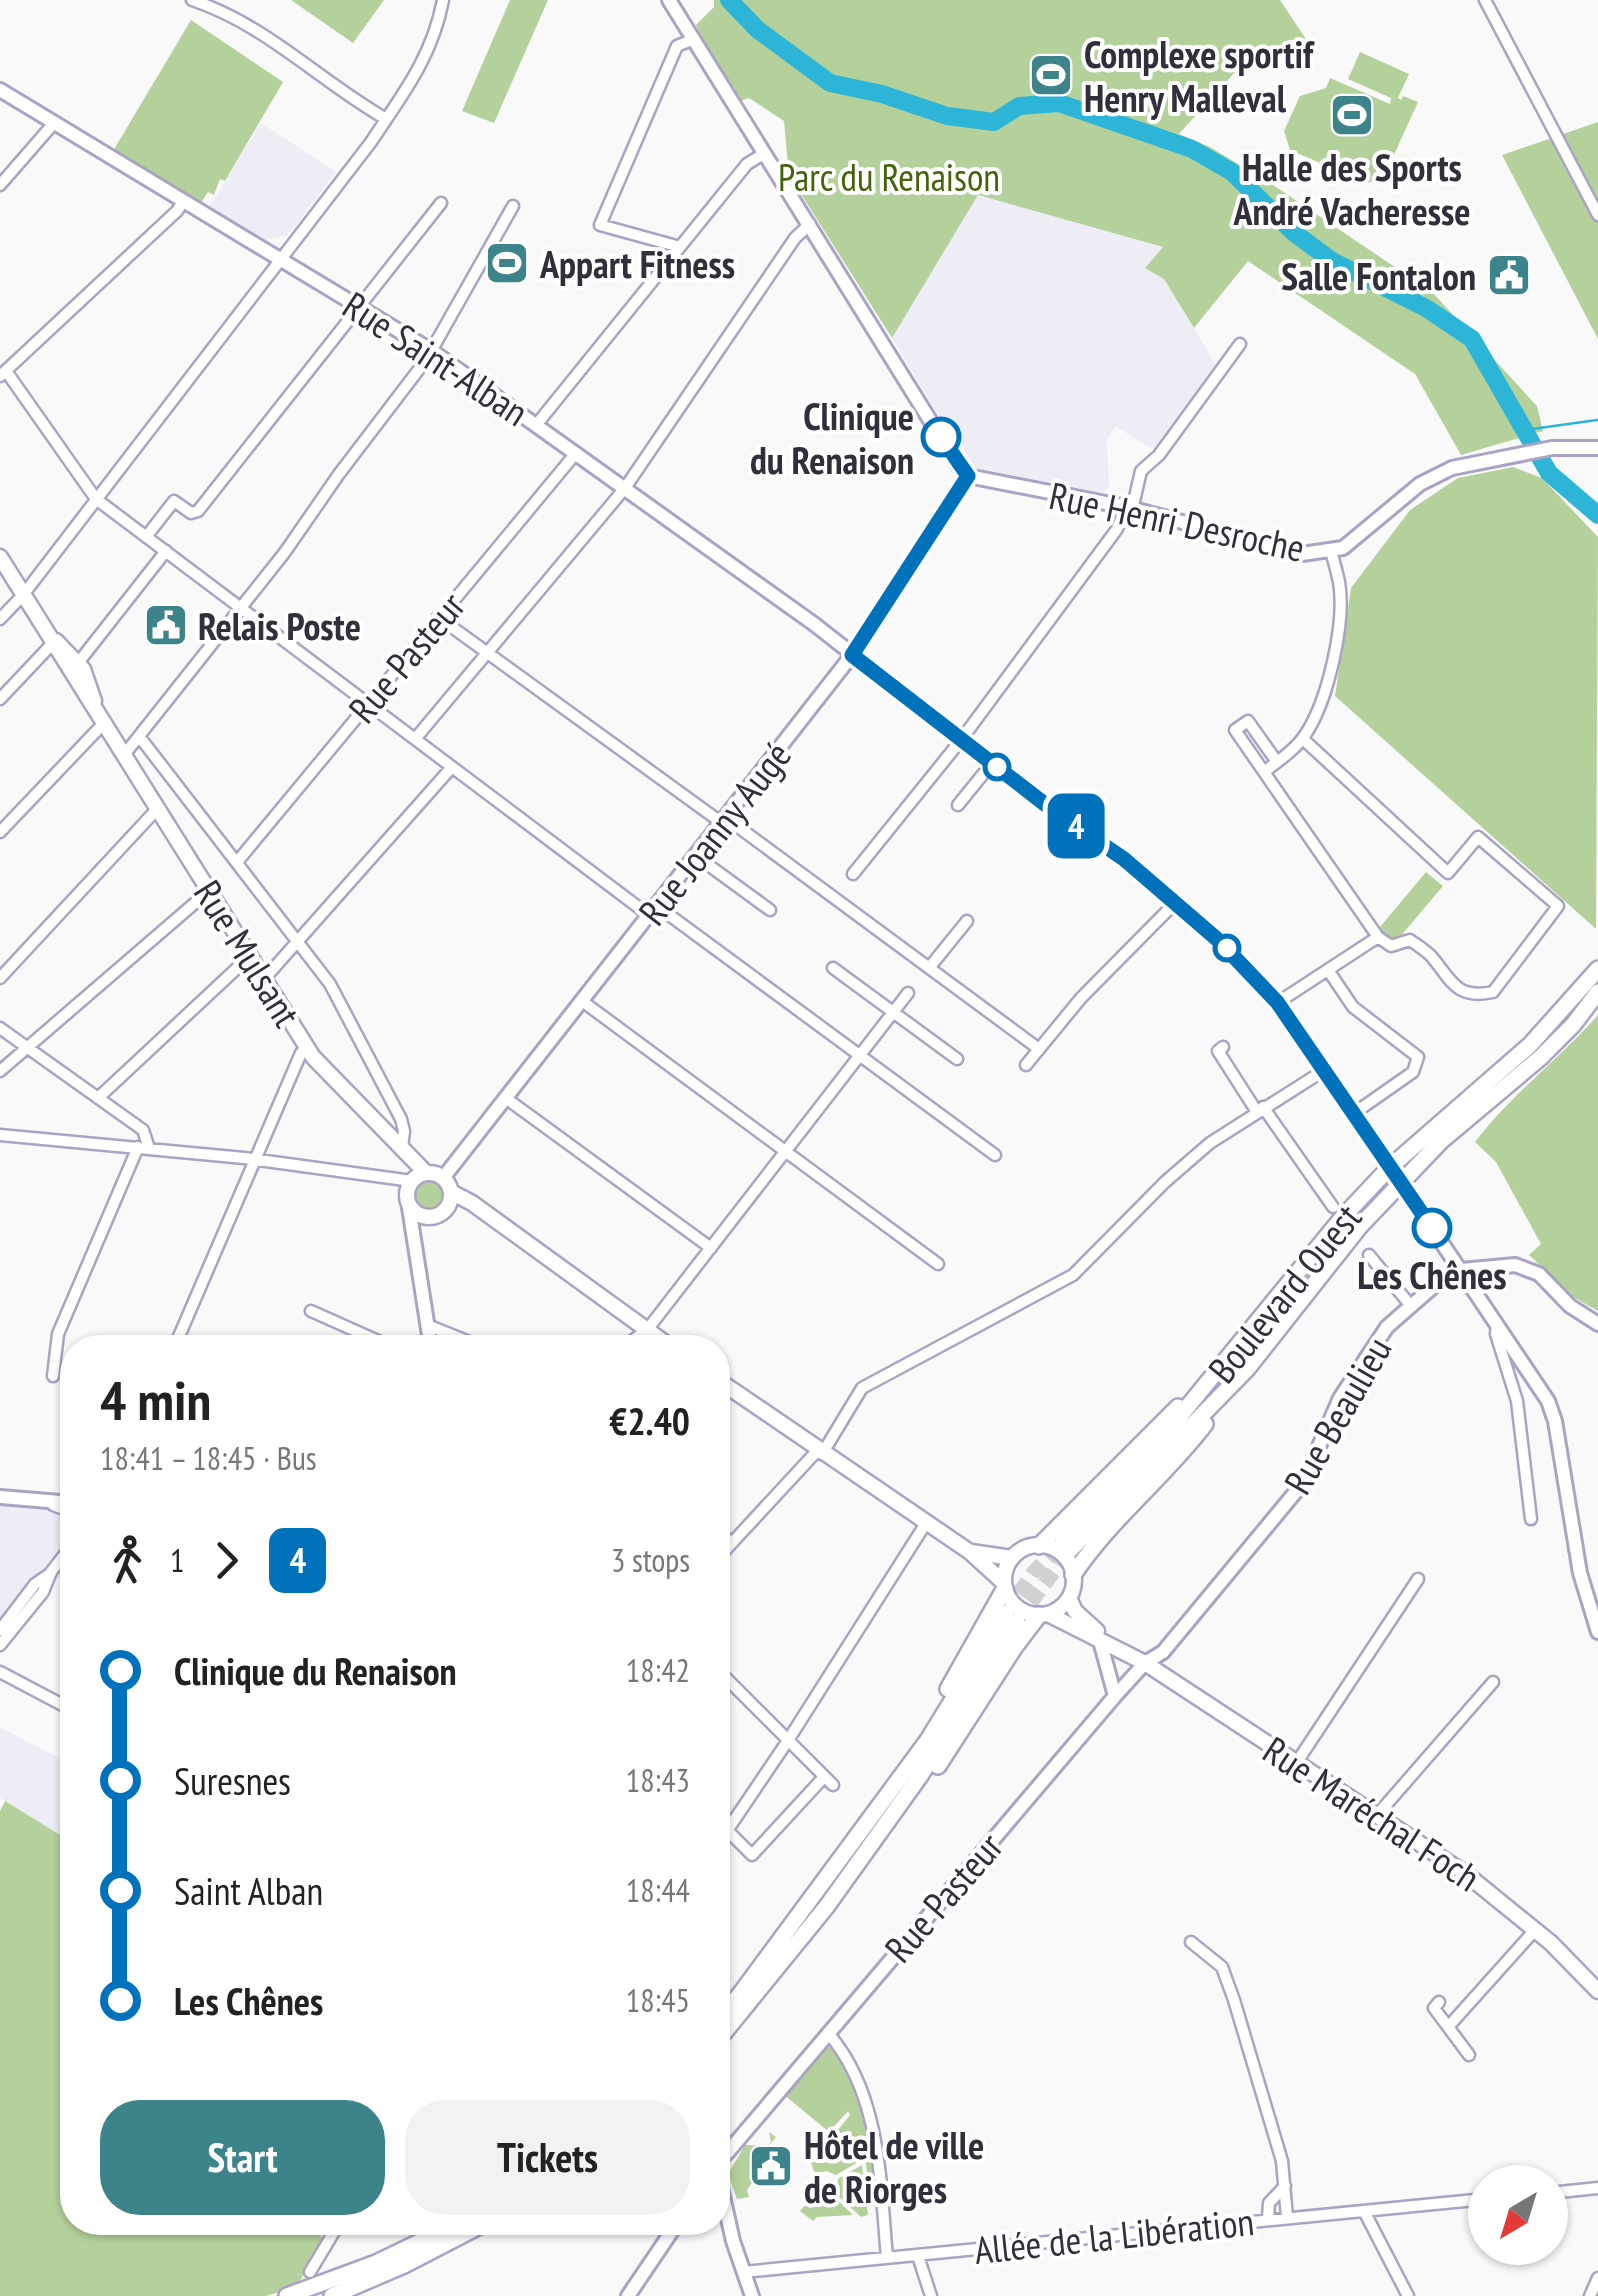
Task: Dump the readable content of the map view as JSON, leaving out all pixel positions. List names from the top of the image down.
{
  "streets": {
    "main road": ["Rue Mulsant", "Boulevard Ouest", "Rue Maréchal Foch"],
    "street": [
      "Rue Saint-Alban",
      "Rue Henri Desroche",
      "Rue Pasteur",
      "Rue Joanny Augé",
      "Rue Beaulieu",
      "Allée de la Libération"
    ]
  },
  "crossings": [
    ["Rue Saint-Alban", "Rue Pasteur"],
    ["Rue Saint-Alban", "Rue Joanny Augé"],
    ["Rue Saint-Alban", "Rue Beaulieu"],
    ["Rue Henri Desroche", "Rue Joanny Augé"],
    ["Rue Pasteur", "Rue Beaulieu"],
    ["Rue Pasteur", "Rue Maréchal Foch"],
    ["Rue Joanny Augé", "Rue Mulsant"],
    ["Rue Beaulieu", "Rue Maréchal Foch"]
  ],
  "parks": ["Parc du Renaison"],
  "places": {
    "sports": ["Complexe sportif Henry Malleval", "Halle des Sports André Vacheresse", "Appart Fitness"],
    "public building": ["Salle Fontalon", "Relais Poste", "Hôtel de ville de Riorges"],
    "other": ["Clinique du Renaison", "Les Chênes"]
  },
  "lines": ["bus line 4"],
  "north": "bottom left",
  "page": {
    "on_map": "4",
    "heading": ["4 min", "18:41 – 18:45 · Bus", "€2.40"],
    "legs": ["1", "4", "3 stops"],
    "list": [
      {
        "name": "Clinique du Renaison",
        "value": "18:42"
      },
      {
        "name": "Suresnes",
        "value": "18:43"
      },
      {
        "name": "Saint Alban",
        "value": "18:44"
      },
      {
        "name": "Les Chênes",
        "value": "18:45"
      }
    ],
    "buttons": ["Start", "Tickets"]
  }
}
